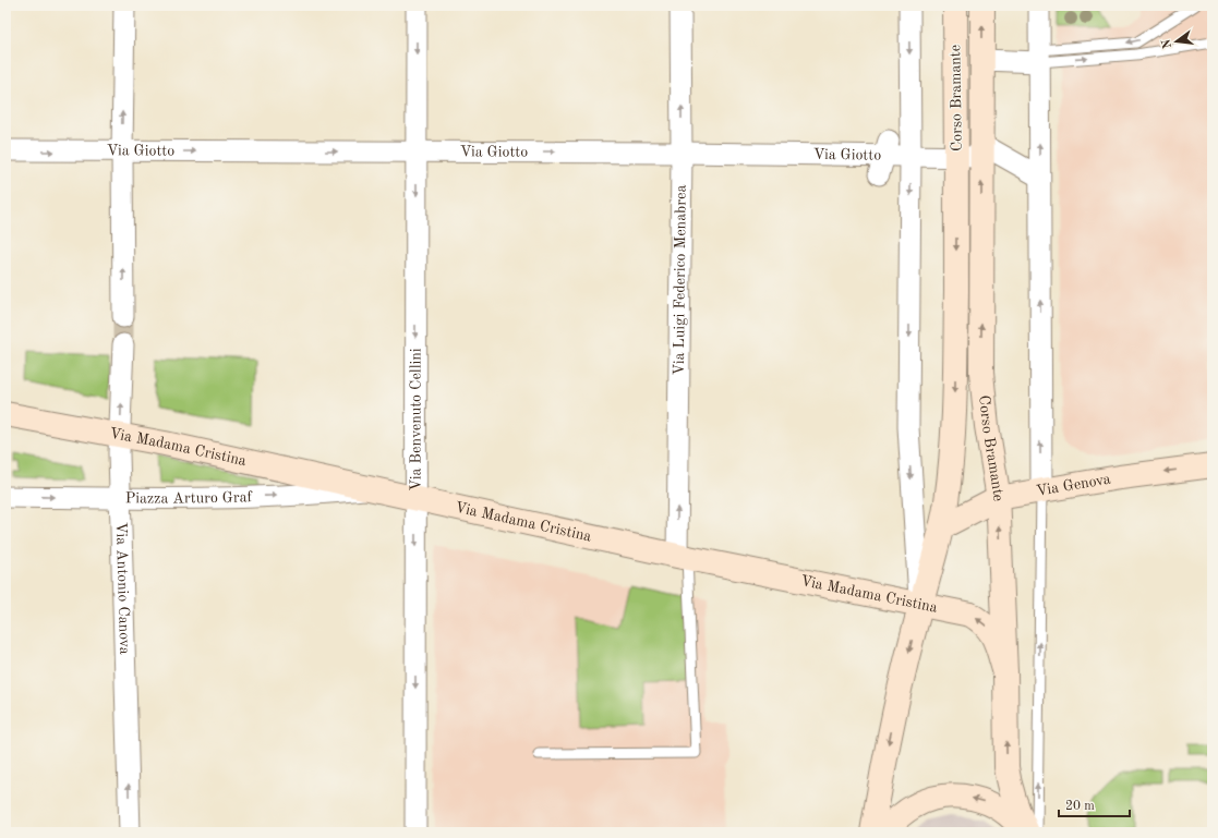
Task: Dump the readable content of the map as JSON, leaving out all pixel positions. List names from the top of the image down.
{
  "streets": {
    "main road": ["Corso Bramante", "Via Madama Cristina", "Via Genova"],
    "street": [
      "Via Giotto",
      "Via Luigi Federico Menabrea",
      "Via Benvenuto Cellini",
      "Piazza Arturo Graf",
      "Via Antonio Canova"
    ]
  },
  "crossings": [
    ["Corso Bramante", "Via Giotto"],
    ["Corso Bramante", "Via Madama Cristina"],
    ["Corso Bramante", "Via Genova"],
    ["Via Giotto", "Via Luigi Federico Menabrea"],
    ["Via Giotto", "Via Benvenuto Cellini"],
    ["Via Luigi Federico Menabrea", "Via Madama Cristina"],
    ["Via Benvenuto Cellini", "Via Madama Cristina"],
    ["Via Madama Cristina", "Piazza Arturo Graf"],
    ["Via Madama Cristina", "Via Antonio Canova"],
    ["Piazza Arturo Graf", "Via Antonio Canova"]
  ],
  "one_way": [
    "Via Giotto",
    "Via Luigi Federico Menabrea",
    "Via Benvenuto Cellini",
    "Via Genova",
    "Piazza Arturo Graf",
    "Via Antonio Canova"
  ],
  "scale_bar": "20 m",
  "north": "left"
}
